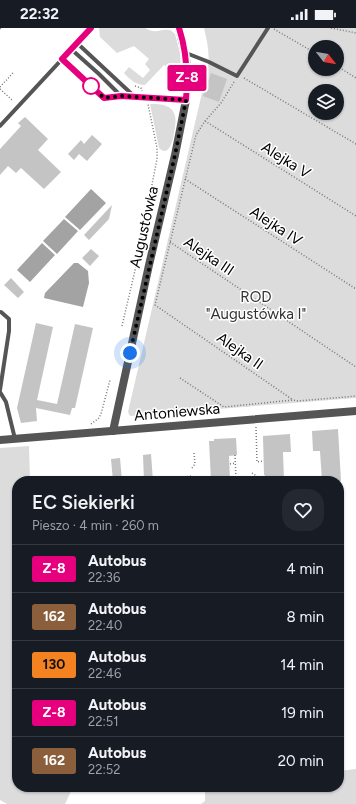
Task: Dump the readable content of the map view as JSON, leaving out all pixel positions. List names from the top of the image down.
{
  "streets": {
    "street": ["Augustówka", "Antoniewska"],
    "path": [
      "Alejka V",
      "Alejka IV",
      "Alejka III",
      "Alejka II"
    ]
  },
  "crossings": [
    ["Augustówka", "Antoniewska"],
    ["Alejka III", "Alejka II"]
  ],
  "parks": ["ROD \"Augustówka I\""],
  "lines": ["bus line Z-8"],
  "north": "bottom right",
  "page": {
    "status": "22:32",
    "on_map": "Z-8",
    "heading": ["EC Siekierki", "Pieszo · 4 min · 260 m"],
    "list": [
      {
        "mark": "Z-8",
        "name": "Autobus",
        "note": "22:36",
        "value": "4 min"
      },
      {
        "mark": "162",
        "name": "Autobus",
        "note": "22:40",
        "value": "8 min"
      },
      {
        "mark": "130",
        "name": "Autobus",
        "note": "22:46",
        "value": "14 min"
      },
      {
        "mark": "Z-8",
        "name": "Autobus",
        "note": "22:51",
        "value": "19 min"
      },
      {
        "mark": "162",
        "name": "Autobus",
        "note": "22:52",
        "value": "20 min"
      }
    ]
  }
}
